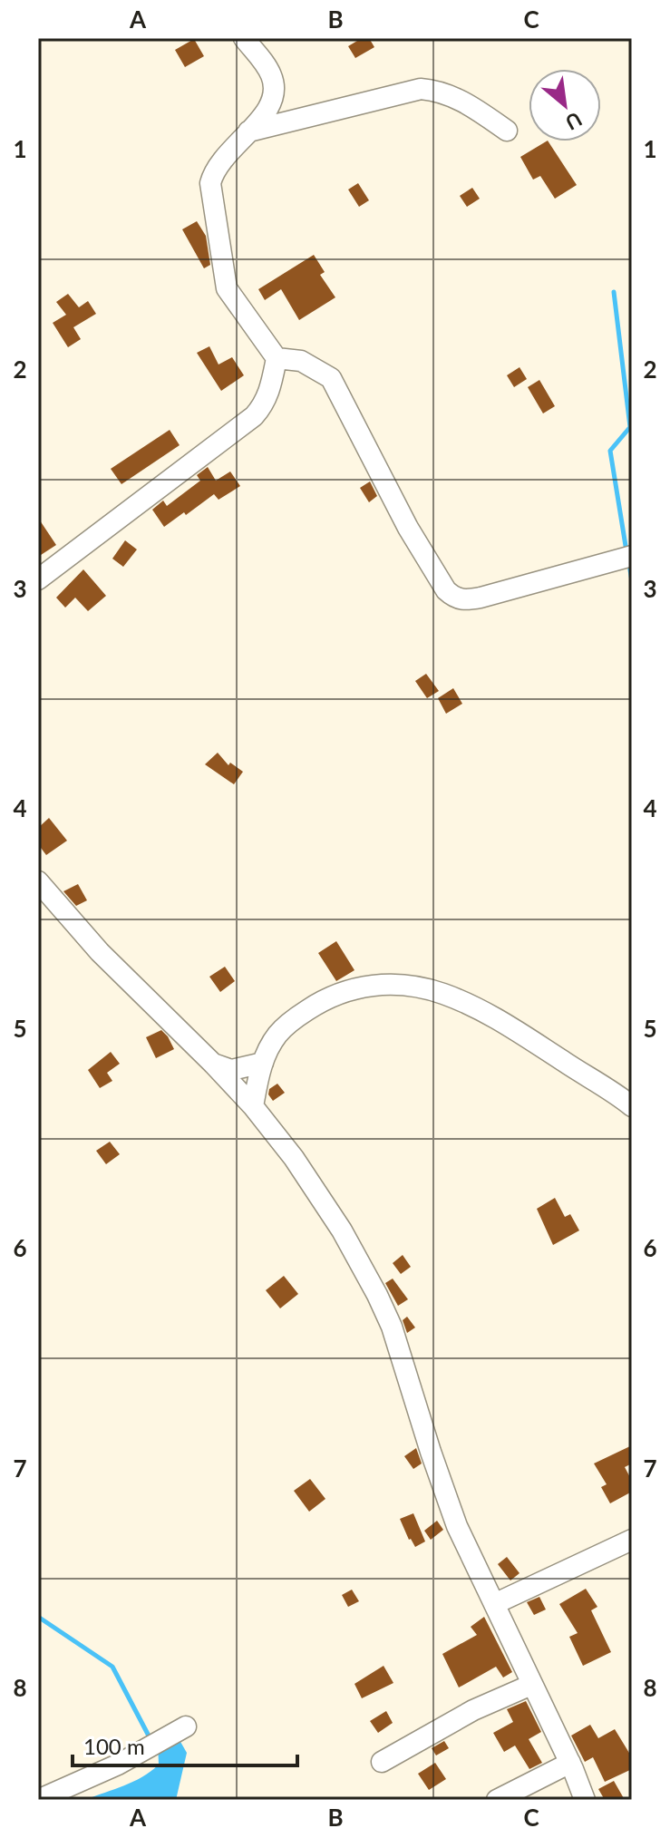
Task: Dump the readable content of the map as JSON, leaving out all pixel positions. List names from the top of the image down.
{
  "scale_bar": "100 m",
  "north": "bottom right",
  "grid": {
    "columns": ["A", "B", "C"],
    "rows": [
      "1",
      "2",
      "3",
      "4",
      "5",
      "6",
      "7",
      "8"
    ]
  }
}
